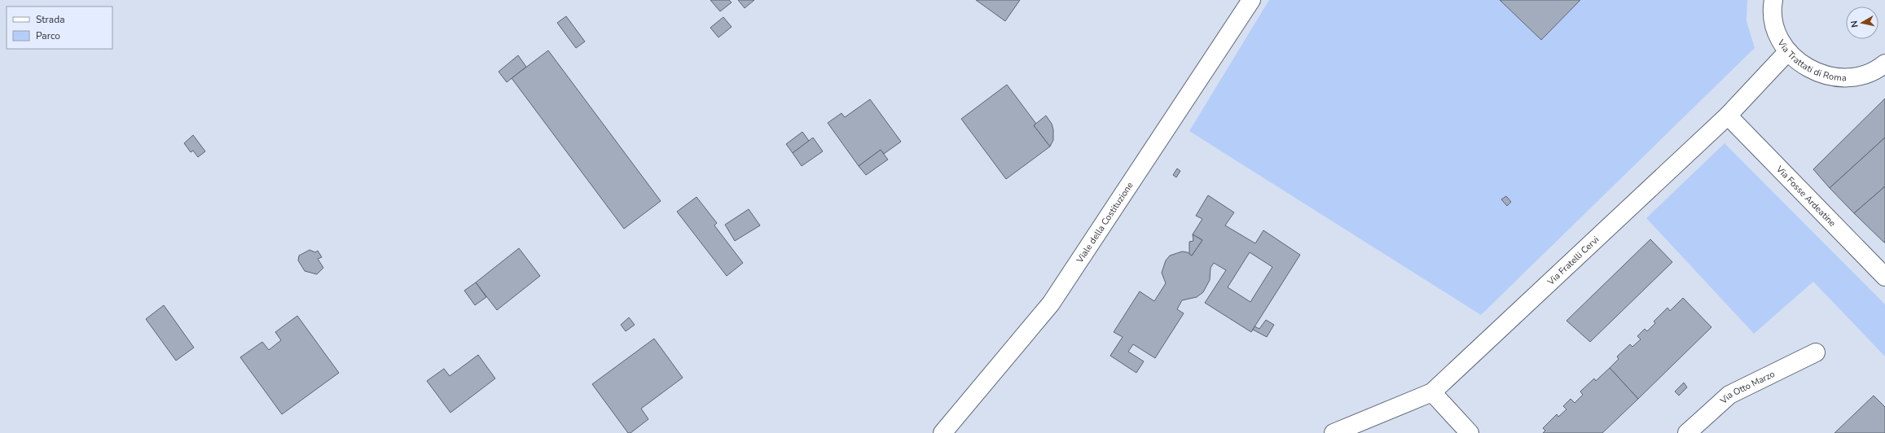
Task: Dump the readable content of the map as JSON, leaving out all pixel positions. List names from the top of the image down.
{
  "streets": {
    "street": [
      "Via Trattati di Roma",
      "Via Fosse Ardeatine",
      "Viale della Costituzione",
      "Via Fratelli Cervi",
      "Via Otto Marzo"
    ]
  },
  "crossings": [
    ["Via Trattati di Roma", "Via Fratelli Cervi"],
    ["Via Fosse Ardeatine", "Via Fratelli Cervi"]
  ],
  "legend": ["Strada", "Parco"],
  "north": "left"
}
